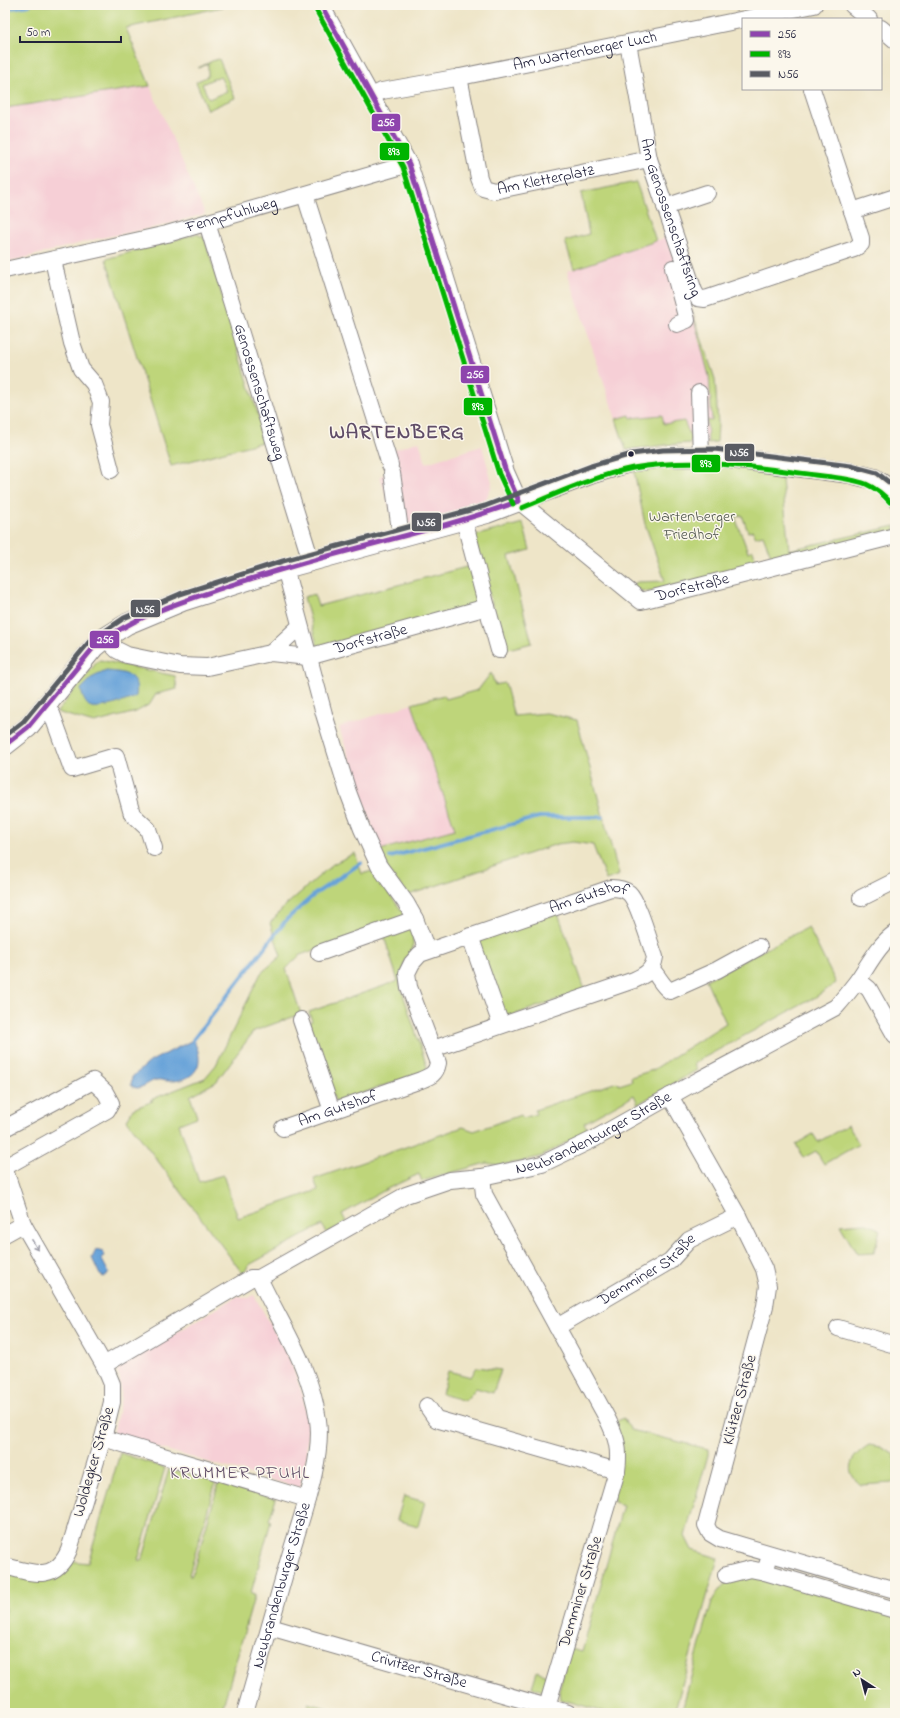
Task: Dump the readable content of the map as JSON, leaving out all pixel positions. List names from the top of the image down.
{
  "streets": {
    "street": [
      "Am Wartenberger Luch",
      "Am Kletterplatz",
      "Am Genossenschaftsring",
      "Fennpfuhlweg",
      "Genossenschaftsweg",
      "Dorfstraße",
      "Am Gutshof",
      "Neubrandenburger Straße",
      "Demminer Straße",
      "Klützer Straße",
      "Woldegker Straße",
      "Crivitzer Straße"
    ]
  },
  "crossings": [
    ["Am Wartenberger Luch", "Am Kletterplatz"],
    ["Am Wartenberger Luch", "Am Genossenschaftsring"],
    ["Am Kletterplatz", "Am Genossenschaftsring"],
    ["Fennpfuhlweg", "Genossenschaftsweg"],
    ["Neubrandenburger Straße", "Demminer Straße"],
    ["Neubrandenburger Straße", "Klützer Straße"],
    ["Neubrandenburger Straße", "Woldegker Straße"],
    ["Neubrandenburger Straße", "Crivitzer Straße"],
    ["Demminer Straße", "Klützer Straße"],
    ["Demminer Straße", "Crivitzer Straße"]
  ],
  "districts": ["WARTENBERG", "KRUMMER PFUHL"],
  "parks": ["Wartenberger Friedhof"],
  "lines": ["transit line 256", "transit line 893", "transit line N56"],
  "legend": ["256", "893", "N56"],
  "scale_bar": "50 m",
  "north": "top left"
}
